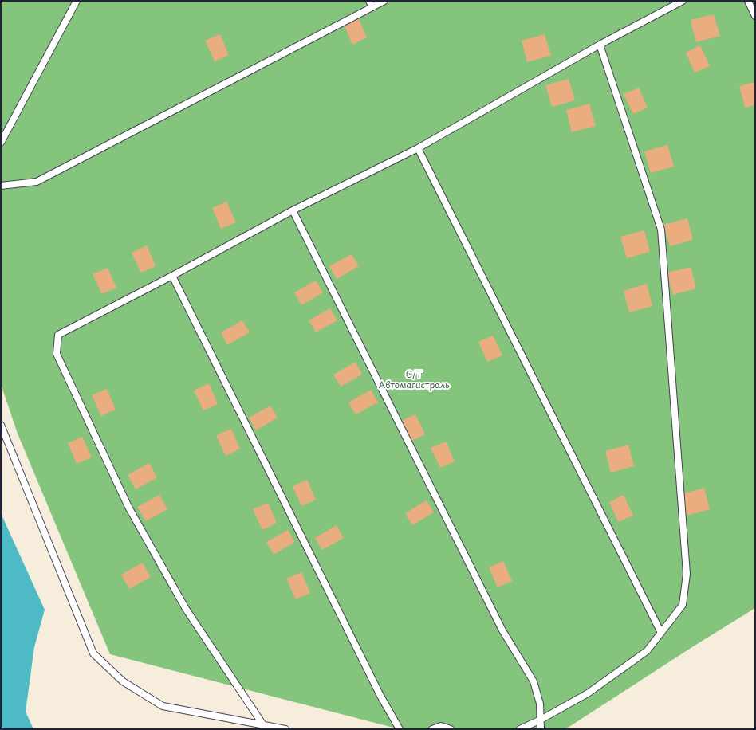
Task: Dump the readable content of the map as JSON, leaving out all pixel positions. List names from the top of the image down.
{
  "parks": ["С/Т Автомагистраль"]
}
